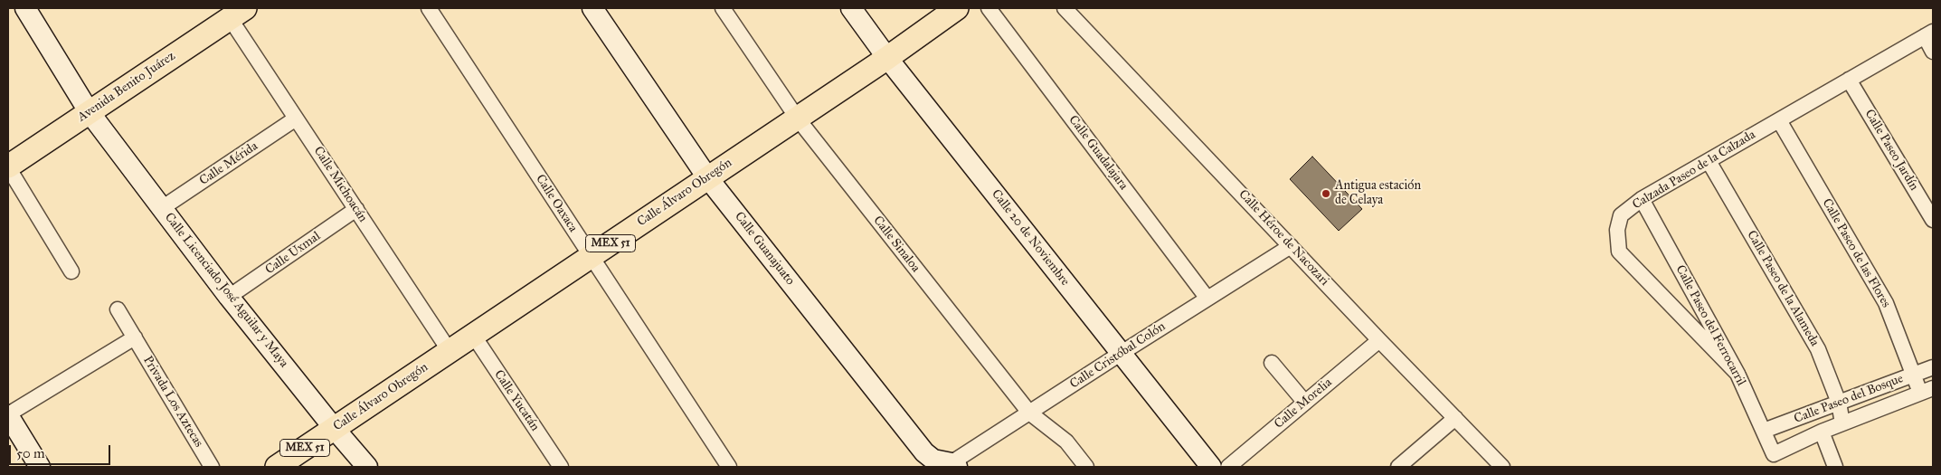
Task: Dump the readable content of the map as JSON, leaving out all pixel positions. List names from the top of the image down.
{
  "streets": {
    "main road": ["Avenida Benito Juárez", "Calle Álvaro Obregón", "MEX 51"],
    "street": [
      "Calle Paseo Jardín",
      "Calle Guadalajara",
      "Calle Mérida",
      "Calzada Paseo de la Calzada",
      "Calle Michoacán",
      "Calle Oaxaca",
      "Calle 20 de Noviembre",
      "Calle Héroe de Nacozari",
      "Calle Sinaloa",
      "Calle Guanajuato",
      "Calle Uxmal",
      "Calle Paseo de las Flores",
      "Calle Paseo de la Alameda",
      "Calle Licenciado José Aguilar y Maya",
      "Calle Paseo del Ferrocarril",
      "Calle Cristóbal Colón",
      "Calle Paseo del Bosque",
      "Calle Yucatán",
      "Privada Los Aztecas",
      "Calle Morelia"
    ]
  },
  "crossings": [
    ["Avenida Benito Juárez", "Calle Michoacán"],
    ["Avenida Benito Juárez", "Calle Licenciado José Aguilar y Maya"],
    ["Calle Paseo Jardín", "Calzada Paseo de la Calzada"],
    ["Calle Guadalajara", "Calle Cristóbal Colón"],
    ["Calle Mérida", "Calle Michoacán"],
    ["Calle Mérida", "Calle Licenciado José Aguilar y Maya"],
    ["Calzada Paseo de la Calzada", "Calle Paseo de las Flores"],
    ["Calzada Paseo de la Calzada", "Calle Paseo de la Alameda"],
    ["Calzada Paseo de la Calzada", "Calle Paseo del Ferrocarril"],
    ["Calle Michoacán", "Calle Álvaro Obregón"],
    ["Calle Michoacán", "Calle Uxmal"],
    ["Calle Álvaro Obregón", "Calle Oaxaca"],
    ["Calle Álvaro Obregón", "Calle 20 de Noviembre"],
    ["Calle Álvaro Obregón", "Calle Sinaloa"],
    ["Calle Álvaro Obregón", "Calle Guanajuato"],
    ["Calle Álvaro Obregón", "Calle Licenciado José Aguilar y Maya"],
    ["Calle Álvaro Obregón", "Calle Yucatán"],
    ["Calle 20 de Noviembre", "Calle Cristóbal Colón"],
    ["Calle Héroe de Nacozari", "Calle Cristóbal Colón"],
    ["Calle Héroe de Nacozari", "Calle Morelia"],
    ["Calle Sinaloa", "Calle Cristóbal Colón"],
    ["Calle Guanajuato", "Calle Cristóbal Colón"],
    ["Calle Uxmal", "Calle Licenciado José Aguilar y Maya"],
    ["Calle Paseo de las Flores", "Calle Paseo del Bosque"],
    ["Calle Paseo de la Alameda", "Calle Paseo del Bosque"],
    ["Calle Paseo del Ferrocarril", "Calle Paseo del Bosque"]
  ],
  "places": ["Antigua estación de Celaya"],
  "scale_bar": "50 m"
}
